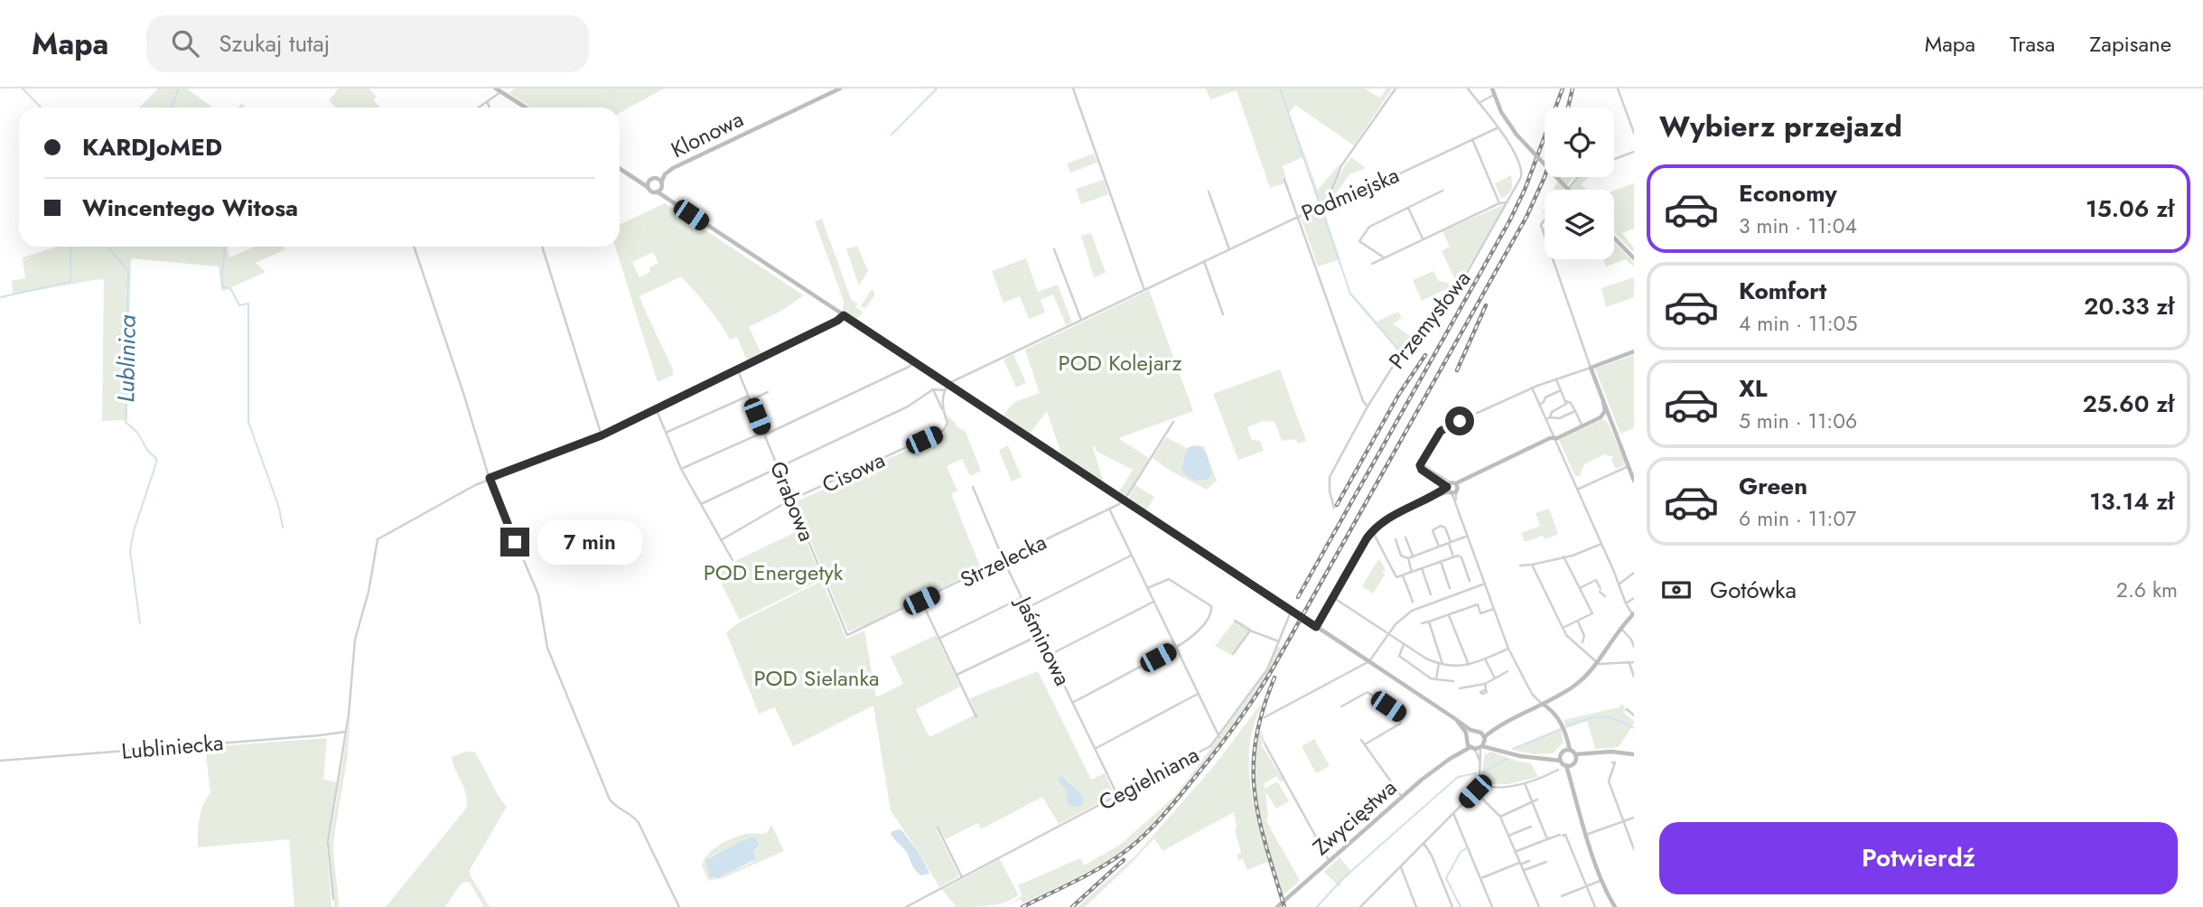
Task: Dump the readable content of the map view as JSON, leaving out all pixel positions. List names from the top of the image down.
{
  "streets": {
    "main road": ["Klonowa", "Zwycięstwa"],
    "street": [
      "Podmiejska",
      "Przemysłowa",
      "Cisowa",
      "Grabowa",
      "Strzelecka",
      "Jaśminowa",
      "Lubliniecka",
      "Cegielniana"
    ]
  },
  "crossings": [
    ["Podmiejska", "Przemysłowa"],
    ["Podmiejska", "Cisowa"],
    ["Cisowa", "Grabowa"],
    ["Grabowa", "Strzelecka"],
    ["Strzelecka", "Jaśminowa"],
    ["Jaśminowa", "Cegielniana"]
  ],
  "water": ["Lublinica"],
  "parks": ["POD Kolejarz", "POD Energetyk", "POD Sielanka"],
  "page": {
    "header": "Mapa",
    "search": "Szukaj tutaj",
    "nav": ["Mapa", "Trasa", "Zapisane"],
    "heading": "Wybierz przejazd",
    "banner": ["KARDJoMED", "Wincentego Witosa"],
    "list": [
      {
        "name": "Economy",
        "note": "3 min · 11:04",
        "value": "15.06 zł"
      },
      {
        "name": "Komfort",
        "note": "4 min · 11:05",
        "value": "20.33 zł"
      },
      {
        "name": "XL",
        "note": "5 min · 11:06",
        "value": "25.60 zł"
      },
      {
        "name": "Green",
        "note": "6 min · 11:07",
        "value": "13.14 zł"
      }
    ],
    "bubble": "7 min",
    "pay": ["Gotówka", "2.6 km"],
    "buttons": "Potwierdź"
  }
}
